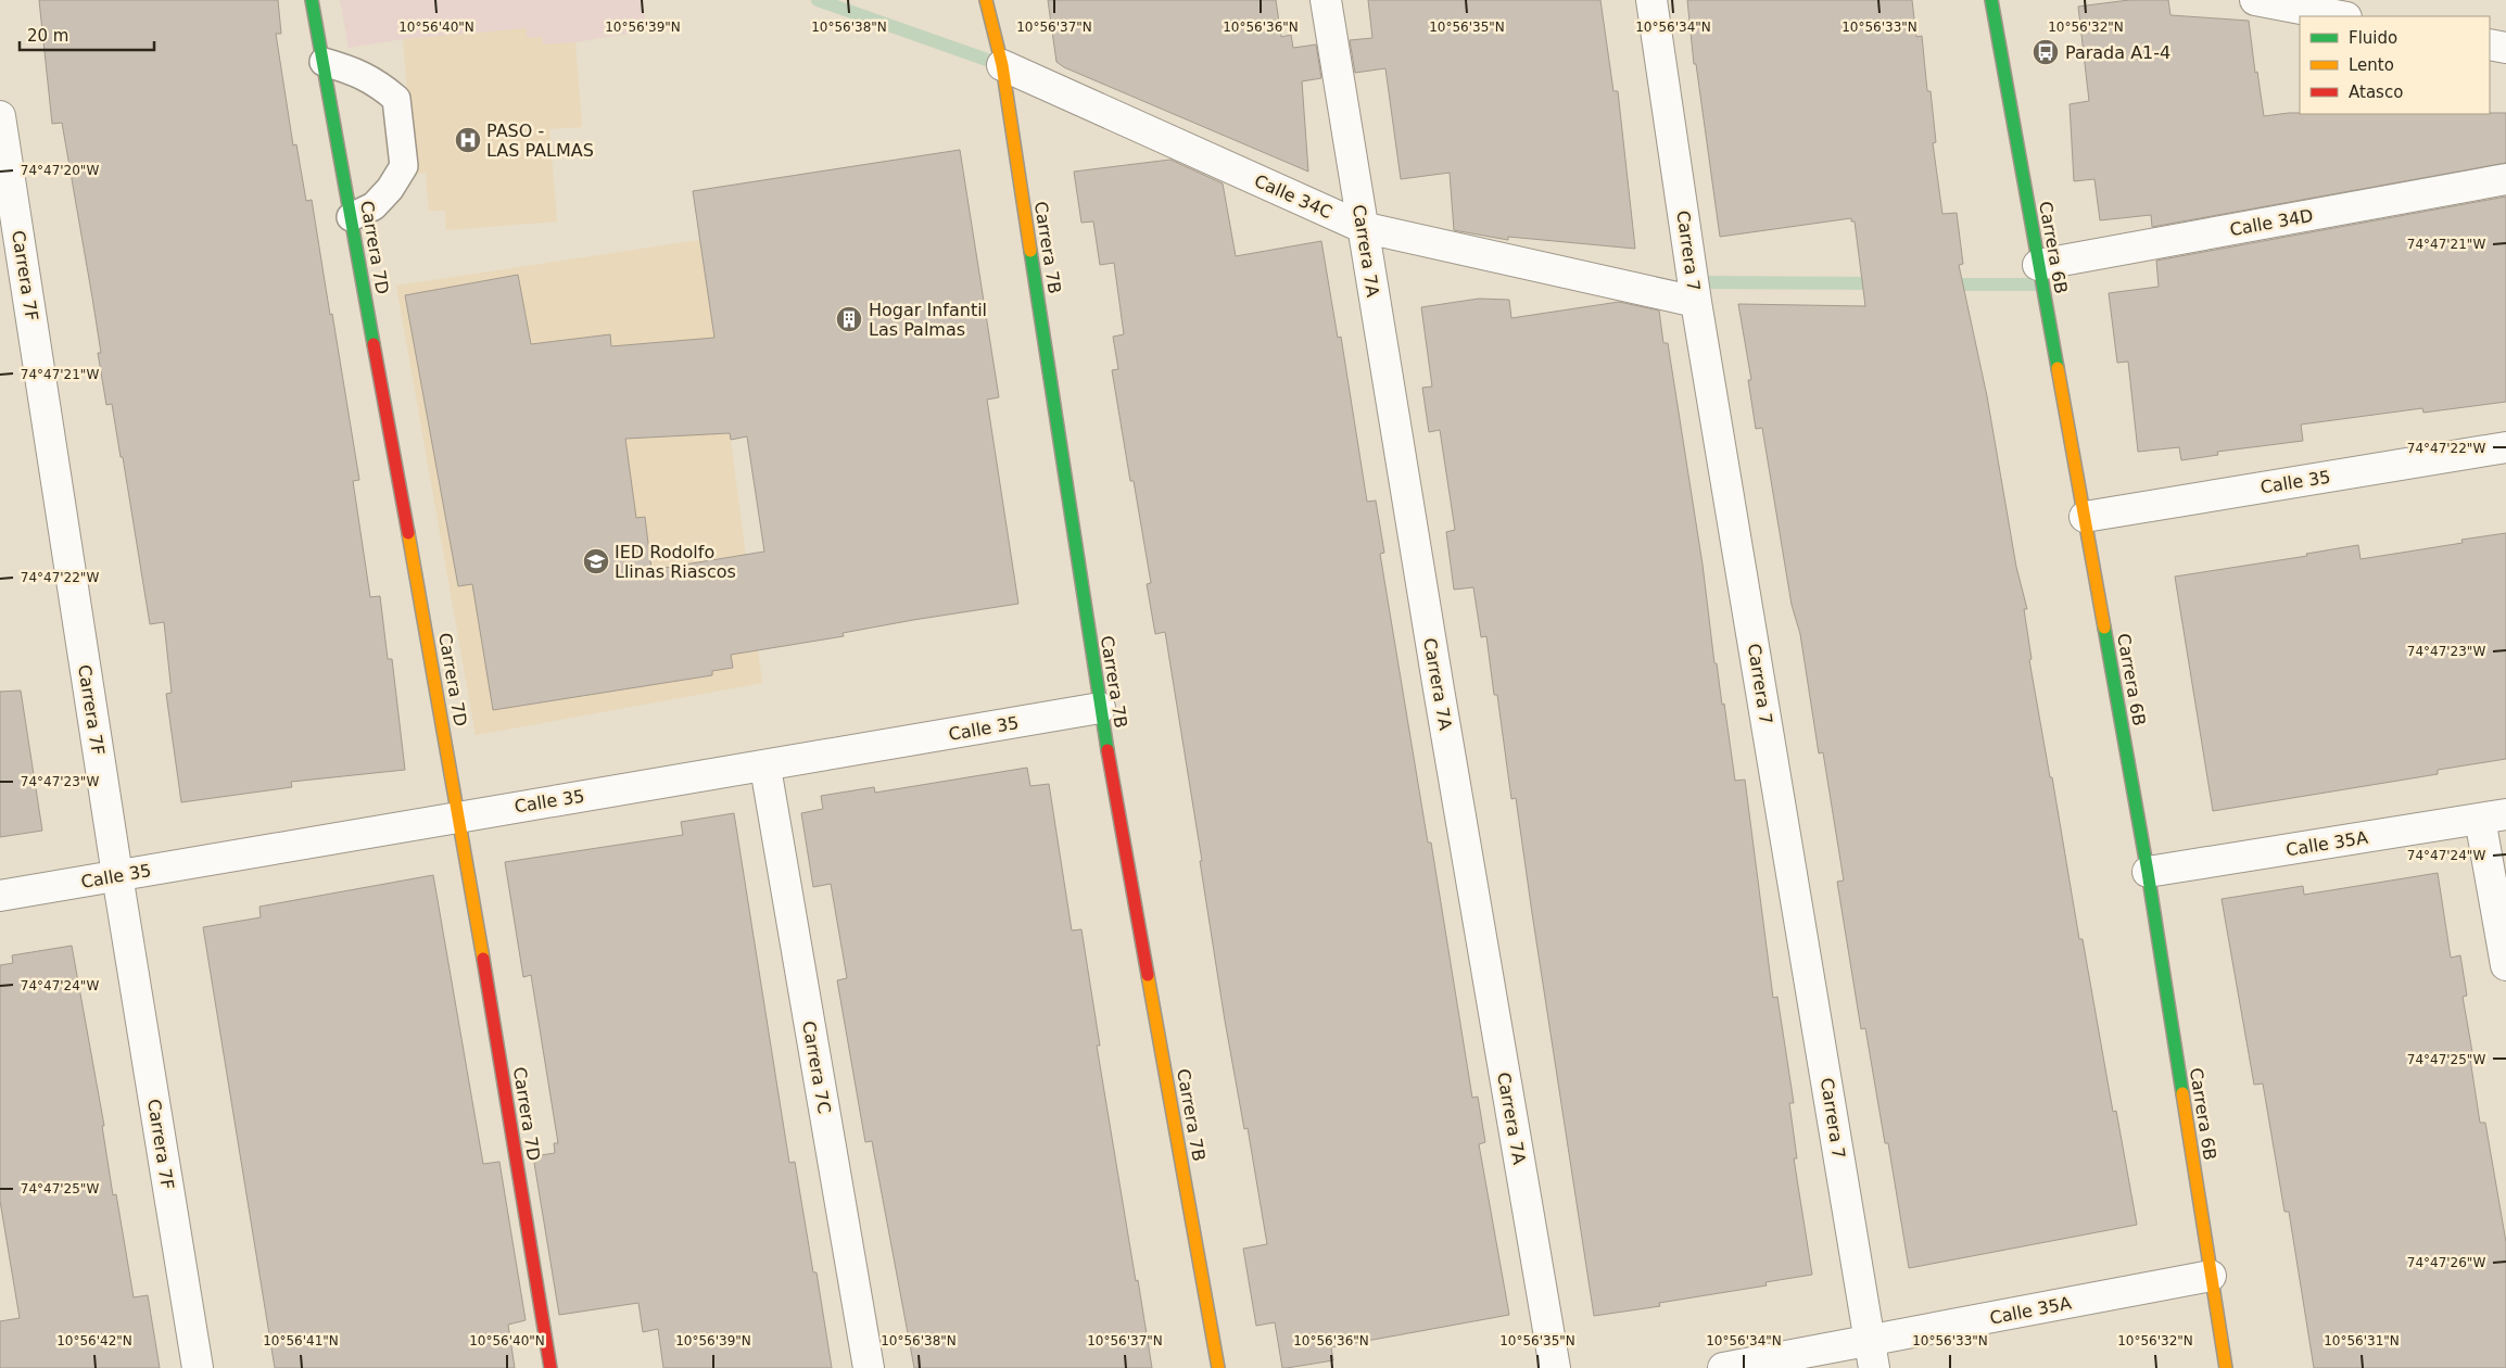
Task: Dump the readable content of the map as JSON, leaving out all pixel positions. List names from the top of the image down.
{
  "streets": {
    "street": [
      "Calle 34C",
      "Calle 34D",
      "Carrera 7D",
      "Carrera 7B",
      "Carrera 6B",
      "Carrera 7A",
      "Carrera 7",
      "Carrera 7F",
      "Calle 35",
      "Calle 35A",
      "Carrera 7C"
    ]
  },
  "crossings": [
    ["Calle 34C", "Carrera 7B"],
    ["Calle 34C", "Carrera 7A"],
    ["Calle 34C", "Carrera 7"],
    ["Calle 34D", "Carrera 6B"],
    ["Carrera 7D", "Calle 35"],
    ["Carrera 7B", "Calle 35"],
    ["Carrera 6B", "Calle 35"],
    ["Carrera 6B", "Calle 35A"],
    ["Carrera 7", "Calle 35A"],
    ["Carrera 7F", "Calle 35"],
    ["Calle 35", "Carrera 7C"]
  ],
  "places": {
    "bus stop": ["Parada A1-4"],
    "hospital": ["PASO - LAS PALMAS"],
    "building": ["Hogar Infantil Las Palmas"],
    "school or university": ["IED Rodolfo Llinas Riascos"]
  },
  "legend": ["Fluido", "Lento", "Atasco"],
  "scale_bar": "20 m",
  "coordinates": [
    "10°56'40\"N",
    "10°56'39\"N",
    "10°56'38\"N",
    "10°56'37\"N",
    "10°56'36\"N",
    "10°56'35\"N",
    "10°56'34\"N",
    "10°56'33\"N",
    "10°56'32\"N",
    "74°47'20\"W",
    "74°47'21\"W",
    "74°47'22\"W",
    "74°47'23\"W",
    "74°47'24\"W",
    "74°47'25\"W",
    "74°47'26\"W",
    "10°56'42\"N",
    "10°56'41\"N",
    "10°56'31\"N"
  ]
}
